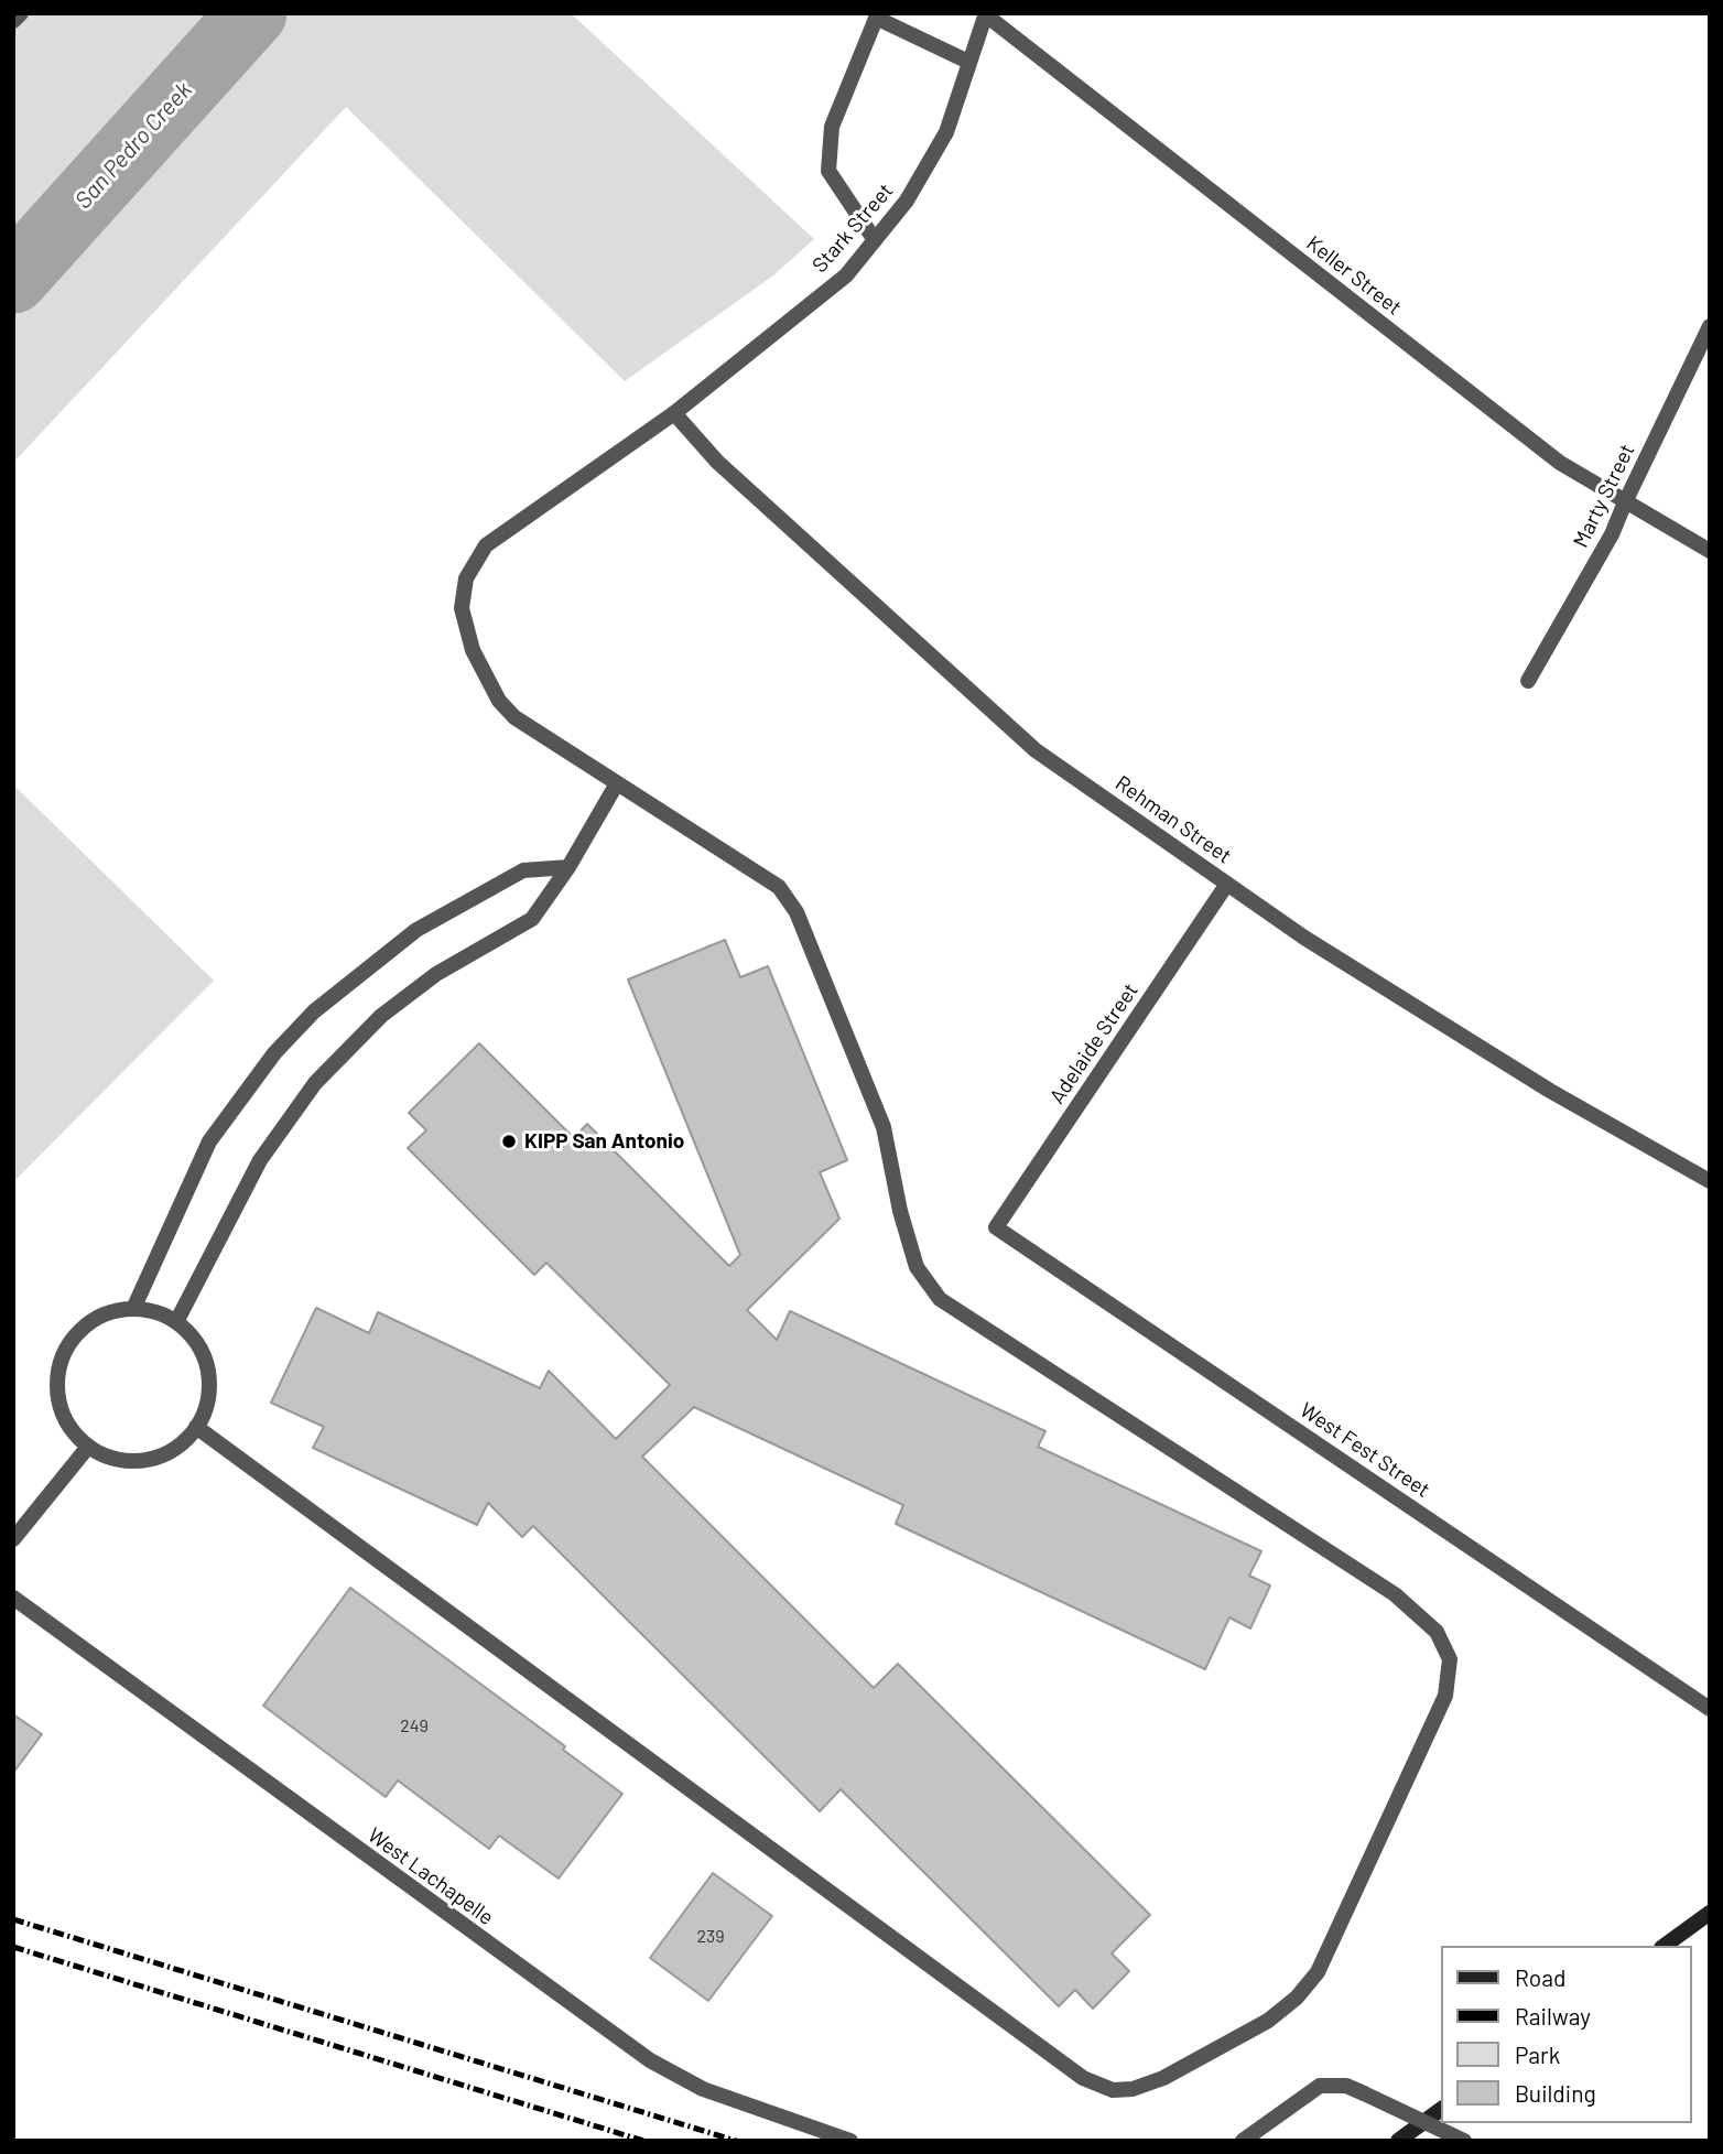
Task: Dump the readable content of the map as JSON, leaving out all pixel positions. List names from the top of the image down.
{
  "streets": {
    "street": [
      "Stark Street",
      "Keller Street",
      "Marty Street",
      "Rehman Street",
      "Adelaide Street",
      "West Fest Street",
      "West Lachapelle"
    ]
  },
  "crossings": [
    ["Stark Street", "Keller Street"],
    ["Stark Street", "Rehman Street"],
    ["Keller Street", "Marty Street"],
    ["Rehman Street", "Adelaide Street"],
    ["Adelaide Street", "West Fest Street"]
  ],
  "water": ["San Pedro Creek"],
  "places": ["KIPP San Antonio"],
  "house_numbers": ["249", "239"],
  "legend": [
    "Road",
    "Railway",
    "Park",
    "Building"
  ]
}
